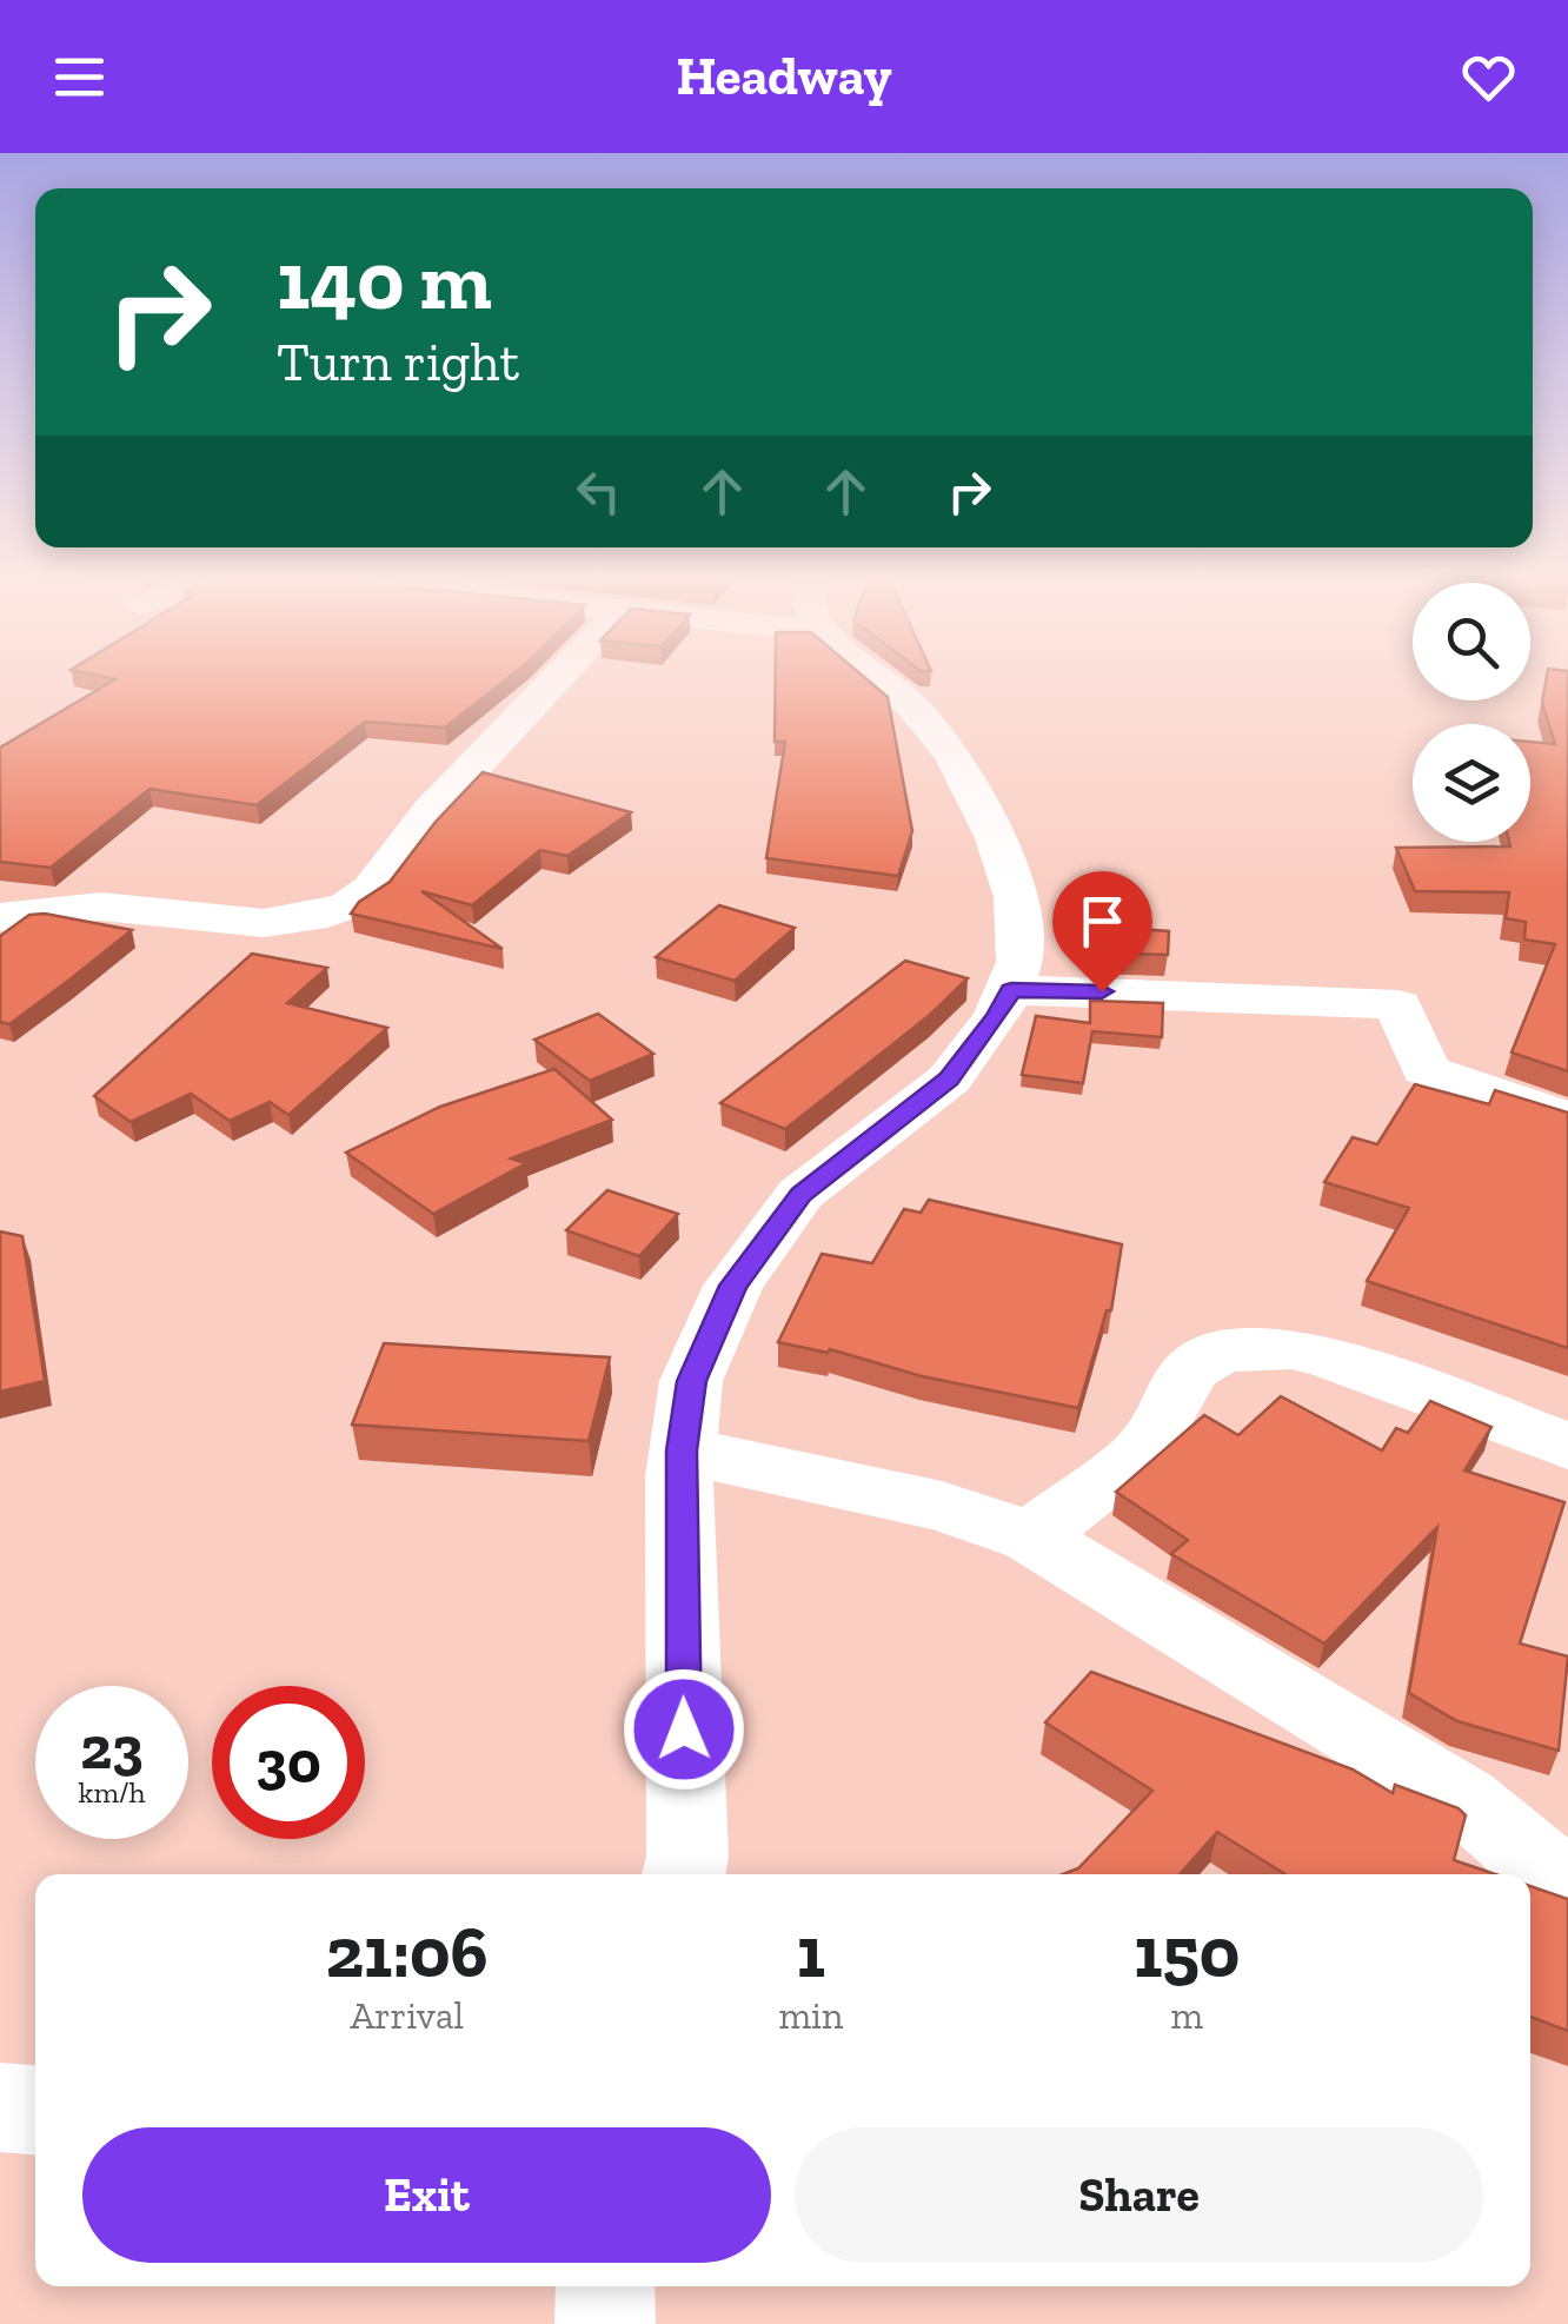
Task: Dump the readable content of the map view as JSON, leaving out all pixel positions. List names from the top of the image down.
{
  "page": {
    "header": "Headway",
    "turn": ["140 m", "Turn right"],
    "speed": "23 km/h",
    "limit": "30",
    "eta": [
      "21:06",
      "Arrival",
      "1",
      "min",
      "150",
      "m"
    ],
    "buttons": ["Exit", "Share"]
  }
}
